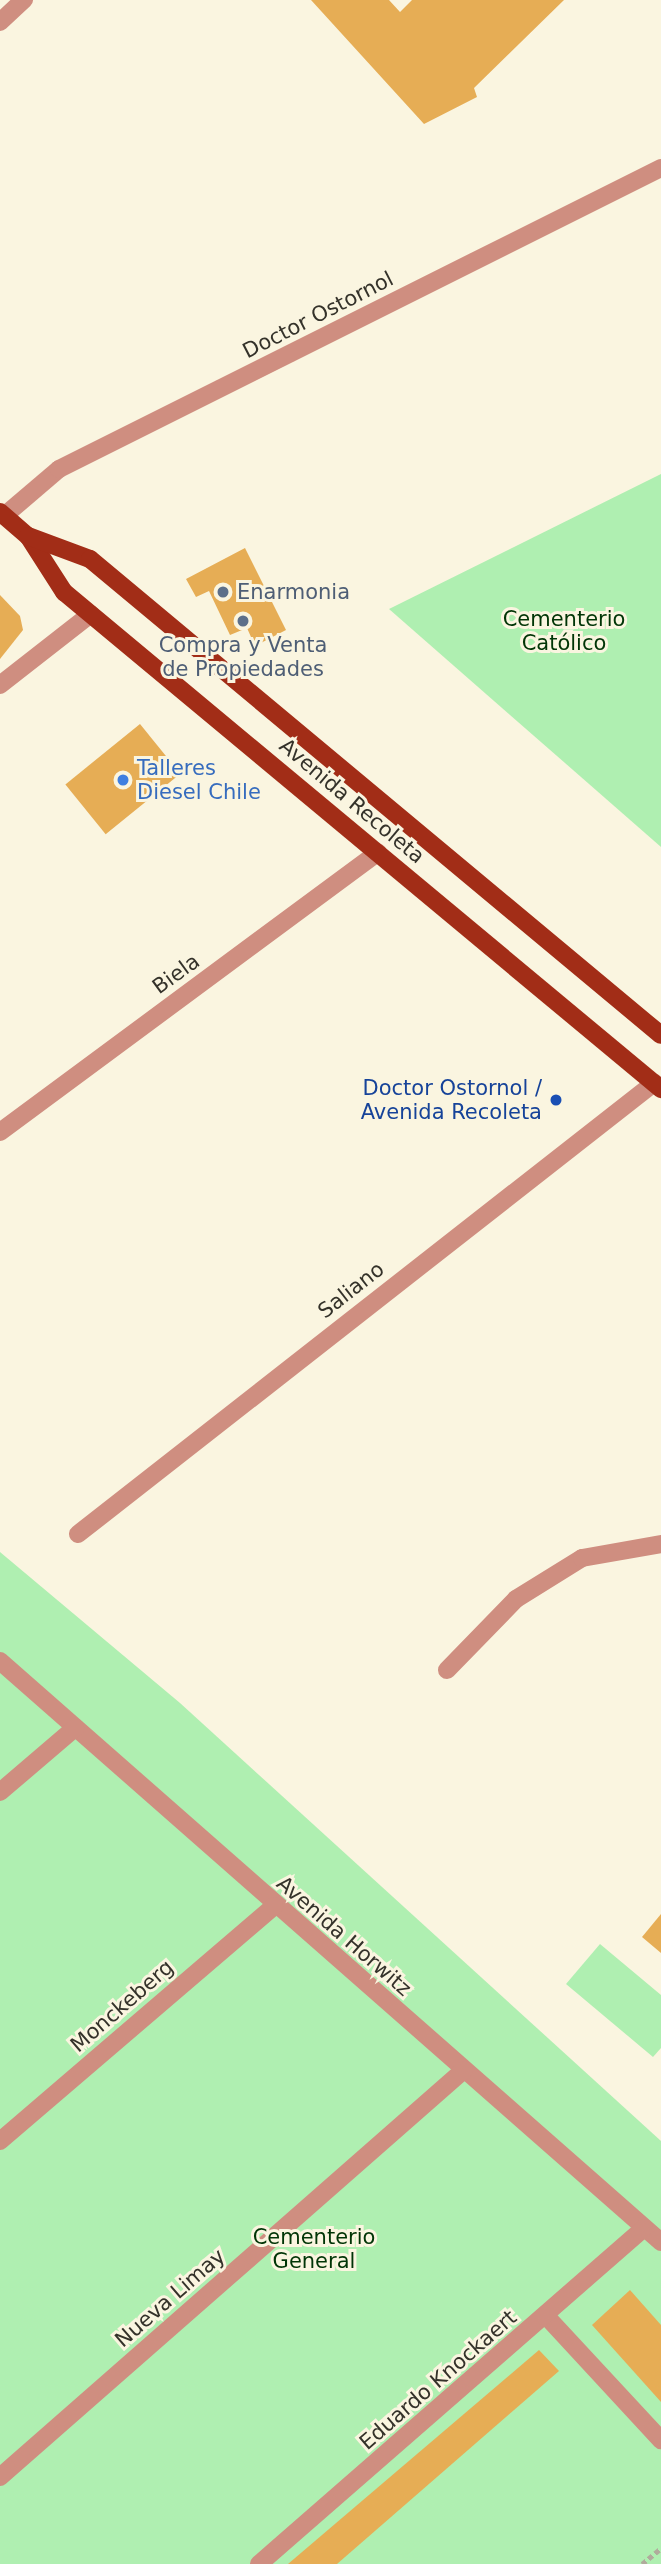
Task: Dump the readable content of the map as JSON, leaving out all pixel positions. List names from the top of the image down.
{
  "streets": {
    "main road": ["Avenida Recoleta"],
    "street": [
      "Doctor Ostornol",
      "Biela",
      "Saliano",
      "Avenida Horwitz",
      "Monckeberg",
      "Nueva Limay",
      "Eduardo Knockaert"
    ]
  },
  "crossings": [
    ["Doctor Ostornol", "Avenida Recoleta"],
    ["Avenida Recoleta", "Biela"],
    ["Avenida Recoleta", "Saliano"],
    ["Avenida Horwitz", "Monckeberg"],
    ["Avenida Horwitz", "Nueva Limay"],
    ["Avenida Horwitz", "Eduardo Knockaert"]
  ],
  "parks": ["Cementerio Católico", "Cementerio General"],
  "places": [
    "Enarmonia",
    "Compra y Venta de Propiedades",
    "Talleres Diesel Chile",
    "Doctor Ostornol / Avenida Recoleta"
  ]
}
